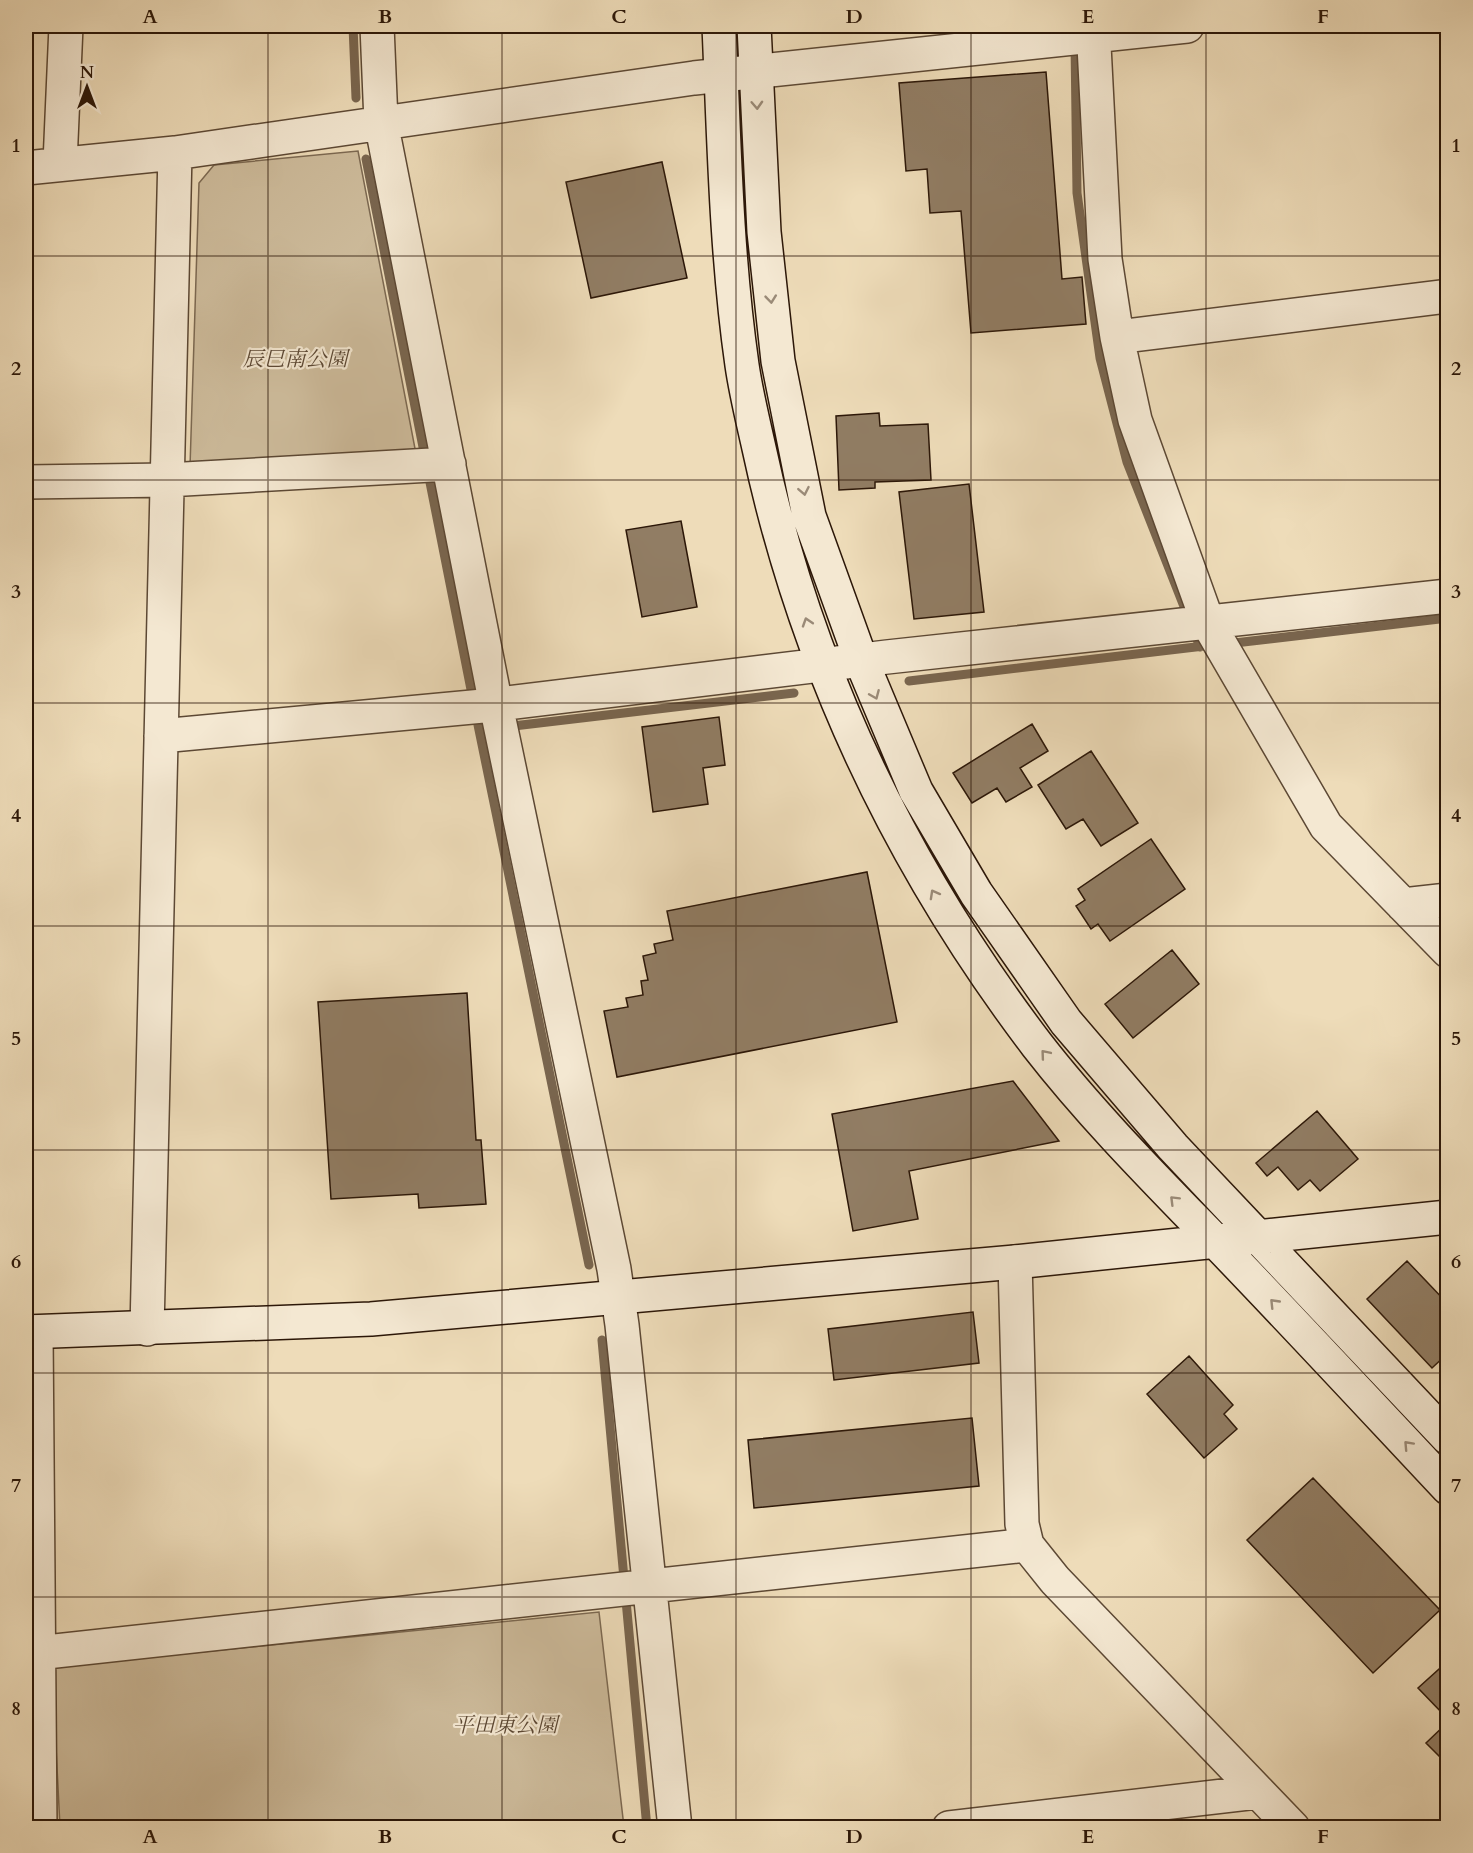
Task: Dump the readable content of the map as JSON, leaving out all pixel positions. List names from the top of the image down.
{
  "parks": ["辰巳南公園", "平田東公園"],
  "north": "top",
  "grid": {
    "columns": [
      "A",
      "B",
      "C",
      "D",
      "E",
      "F"
    ],
    "rows": [
      "1",
      "2",
      "3",
      "4",
      "5",
      "6",
      "7",
      "8"
    ]
  }
}
